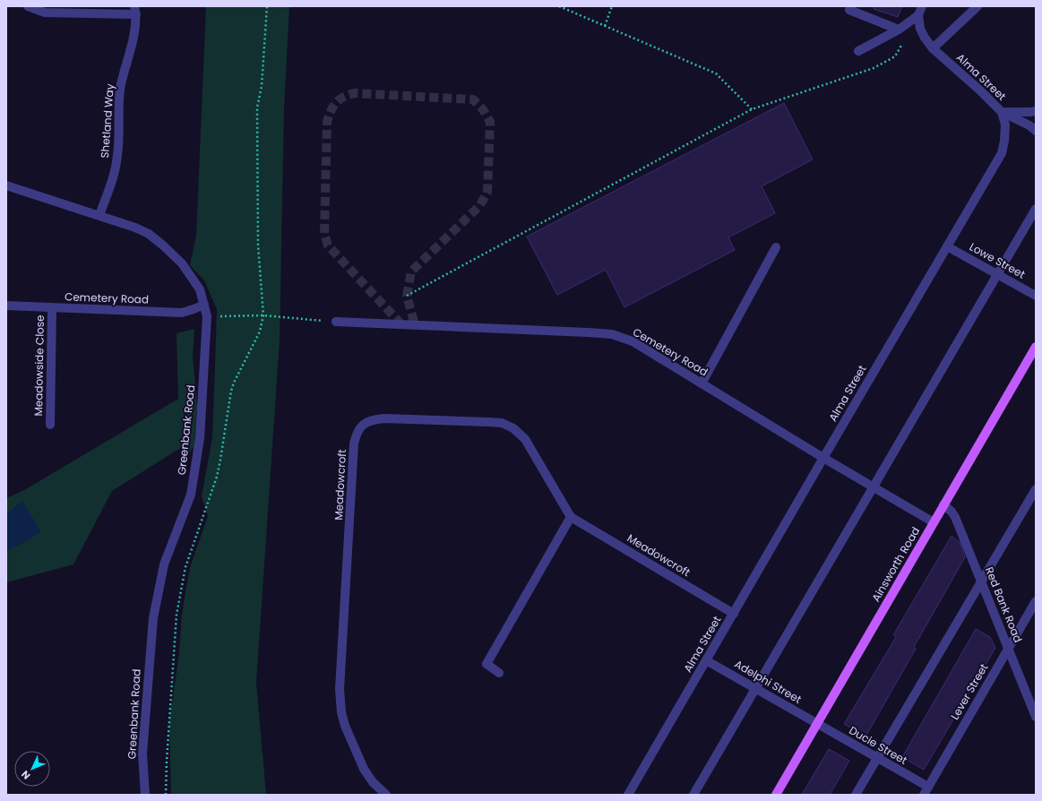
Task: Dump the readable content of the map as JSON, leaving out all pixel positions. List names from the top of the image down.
{
  "streets": {
    "main road": ["Ainsworth Road"],
    "street": [
      "Alma Street",
      "Shetland Way",
      "Lowe Street",
      "Cemetery Road",
      "Meadowside Close",
      "Greenbank Road",
      "Meadowcroft",
      "Red Bank Road",
      "Adelphi Street",
      "Lever Street",
      "Ducie Street"
    ]
  },
  "crossings": [
    ["Alma Street", "Lowe Street"],
    ["Alma Street", "Cemetery Road"],
    ["Alma Street", "Meadowcroft"],
    ["Alma Street", "Adelphi Street"],
    ["Shetland Way", "Greenbank Road"],
    ["Cemetery Road", "Meadowside Close"],
    ["Cemetery Road", "Greenbank Road"],
    ["Cemetery Road", "Ainsworth Road"],
    ["Ainsworth Road", "Red Bank Road"],
    ["Ainsworth Road", "Adelphi Street"],
    ["Ainsworth Road", "Ducie Street"],
    ["Red Bank Road", "Lever Street"],
    ["Adelphi Street", "Ducie Street"],
    ["Lever Street", "Ducie Street"]
  ],
  "north": "bottom left"
}
